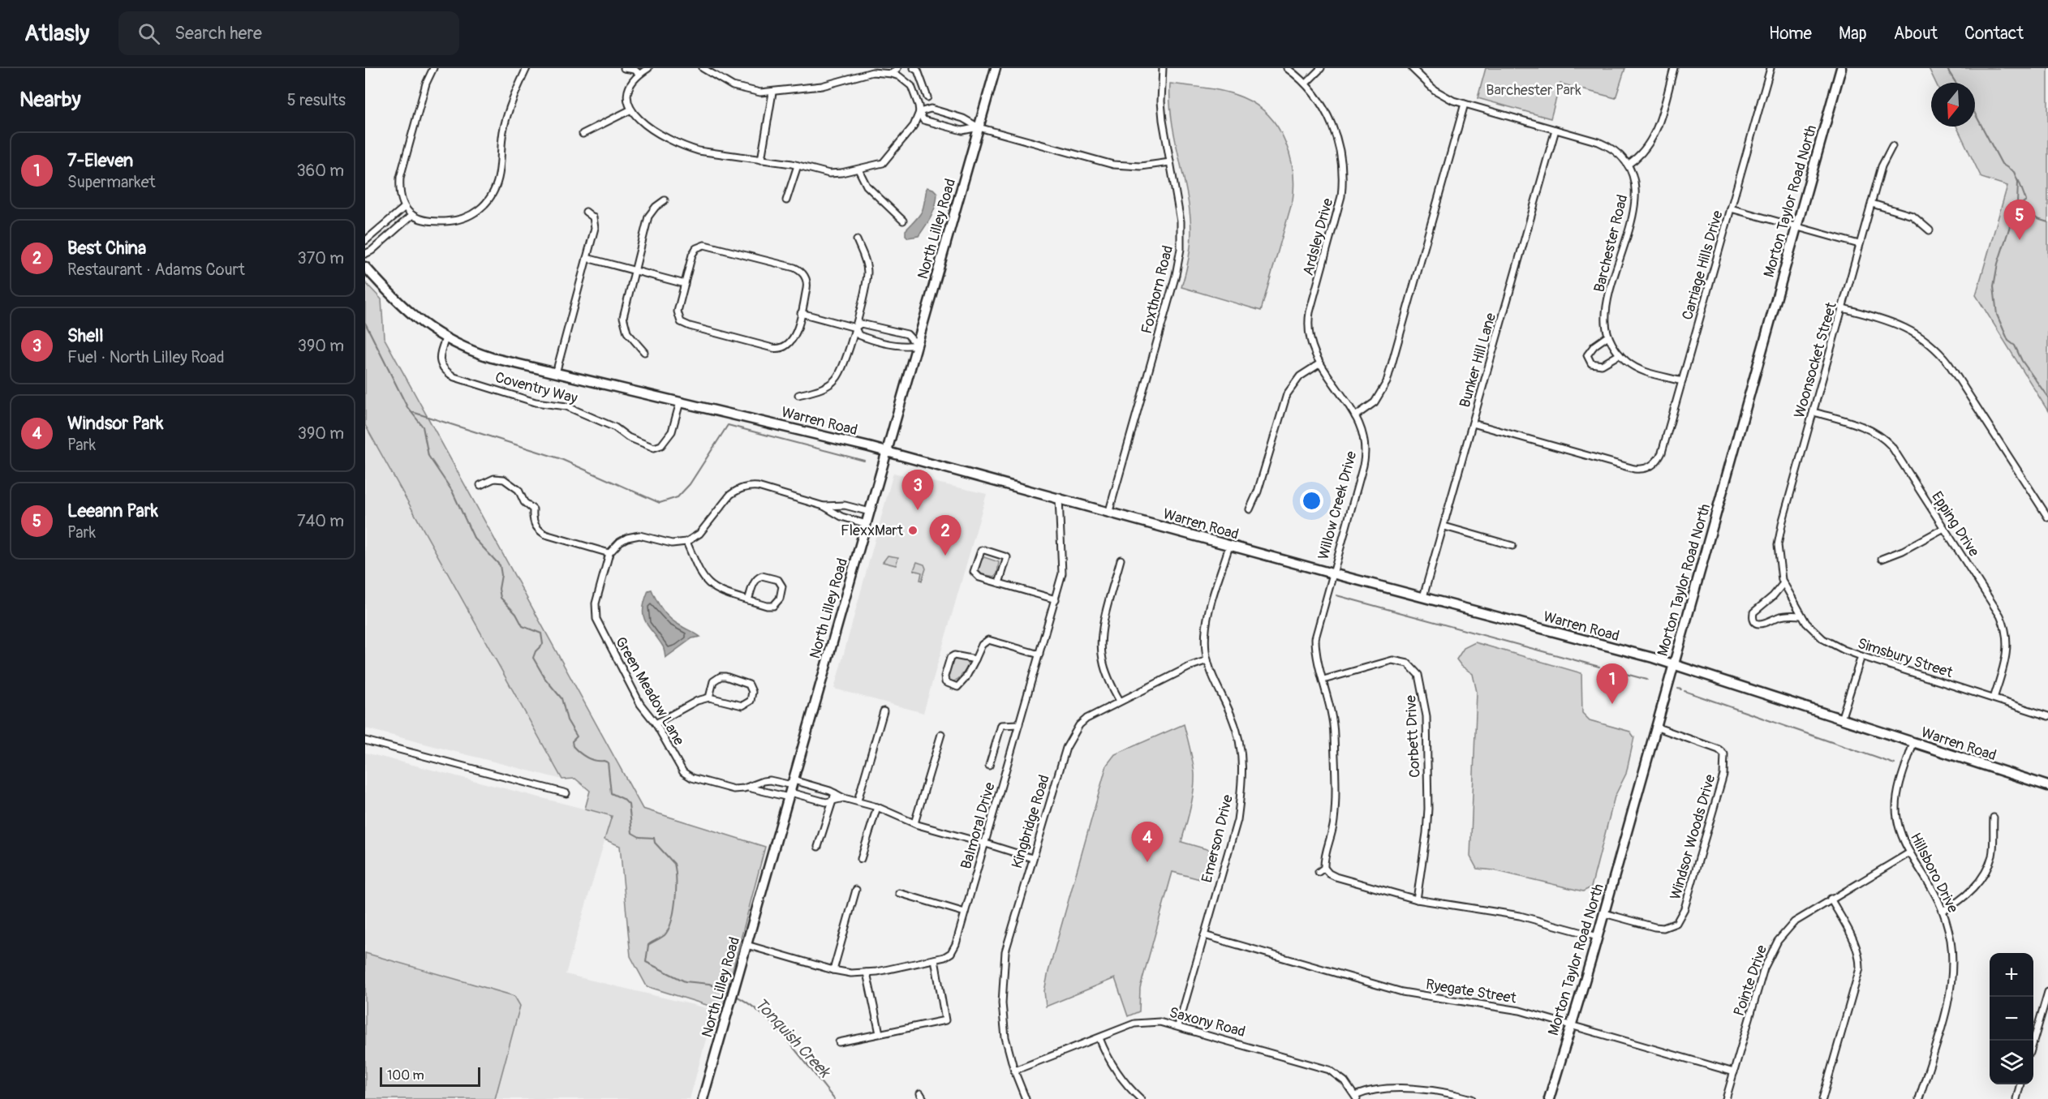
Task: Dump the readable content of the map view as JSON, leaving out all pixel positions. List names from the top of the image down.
{
  "streets": {
    "street": [
      "Morton Taylor Road North",
      "North Lilley Road",
      "Ardsley Drive",
      "Barchester Road",
      "Carriage Hills Drive",
      "Foxthorn Road",
      "Bunker Hill Lane",
      "Woonsocket Street",
      "Coventry Way",
      "Warren Road",
      "Willow Creek Drive",
      "Epping Drive",
      "Simsbury Street",
      "Green Meadow Lane",
      "Corbett Drive",
      "Kingbridge Road",
      "Balmoral Drive",
      "Windsor Woods Drive",
      "Emerson Drive",
      "Hillsboro Drive",
      "Pointe Drive",
      "Ryegate Street",
      "Saxony Road"
    ]
  },
  "crossings": [
    ["Morton Taylor Road North", "Warren Road"],
    ["Morton Taylor Road North", "Windsor Woods Drive"],
    ["Morton Taylor Road North", "Ryegate Street"],
    ["North Lilley Road", "Warren Road"],
    ["North Lilley Road", "Green Meadow Lane"],
    ["North Lilley Road", "Balmoral Drive"],
    ["Ardsley Drive", "Willow Creek Drive"],
    ["Barchester Road", "Carriage Hills Drive"],
    ["Barchester Road", "Bunker Hill Lane"],
    ["Carriage Hills Drive", "Bunker Hill Lane"],
    ["Foxthorn Road", "Warren Road"],
    ["Bunker Hill Lane", "Warren Road"],
    ["Woonsocket Street", "Epping Drive"],
    ["Woonsocket Street", "Simsbury Street"],
    ["Coventry Way", "Warren Road"],
    ["Warren Road", "Willow Creek Drive"],
    ["Warren Road", "Balmoral Drive"],
    ["Warren Road", "Emerson Drive"],
    ["Warren Road", "Hillsboro Drive"],
    ["Willow Creek Drive", "Corbett Drive"],
    ["Epping Drive", "Simsbury Street"],
    ["Kingbridge Road", "Emerson Drive"],
    ["Kingbridge Road", "Saxony Road"],
    ["Emerson Drive", "Ryegate Street"],
    ["Emerson Drive", "Saxony Road"],
    ["Hillsboro Drive", "Pointe Drive"],
    ["Pointe Drive", "Ryegate Street"]
  ],
  "water": ["Tonquish Creek"],
  "parks": ["Barchester Park"],
  "places": ["FlexxMart"],
  "scale_bar": "100 m",
  "north": "bottom",
  "page": {
    "header": "Atlasly",
    "search": "Search here",
    "nav": [
      "Home",
      "Map",
      "About",
      "Contact"
    ],
    "heading": ["Nearby", "5 results"],
    "list": [
      {
        "mark": "1",
        "name": "7-Eleven",
        "note": "Supermarket",
        "value": "360 m"
      },
      {
        "mark": "2",
        "name": "Best China",
        "note": "Restaurant · Adams Court",
        "value": "370 m"
      },
      {
        "mark": "3",
        "name": "Shell",
        "note": "Fuel · North Lilley Road",
        "value": "390 m"
      },
      {
        "mark": "4",
        "name": "Windsor Park",
        "note": "Park",
        "value": "390 m"
      },
      {
        "mark": "5",
        "name": "Leeann Park",
        "note": "Park",
        "value": "740 m"
      }
    ],
    "pins": [
      "5",
      "3",
      "2",
      "1",
      "4"
    ],
    "map_buttons": ["+", "−"],
    "scale": "100 m"
  }
}
